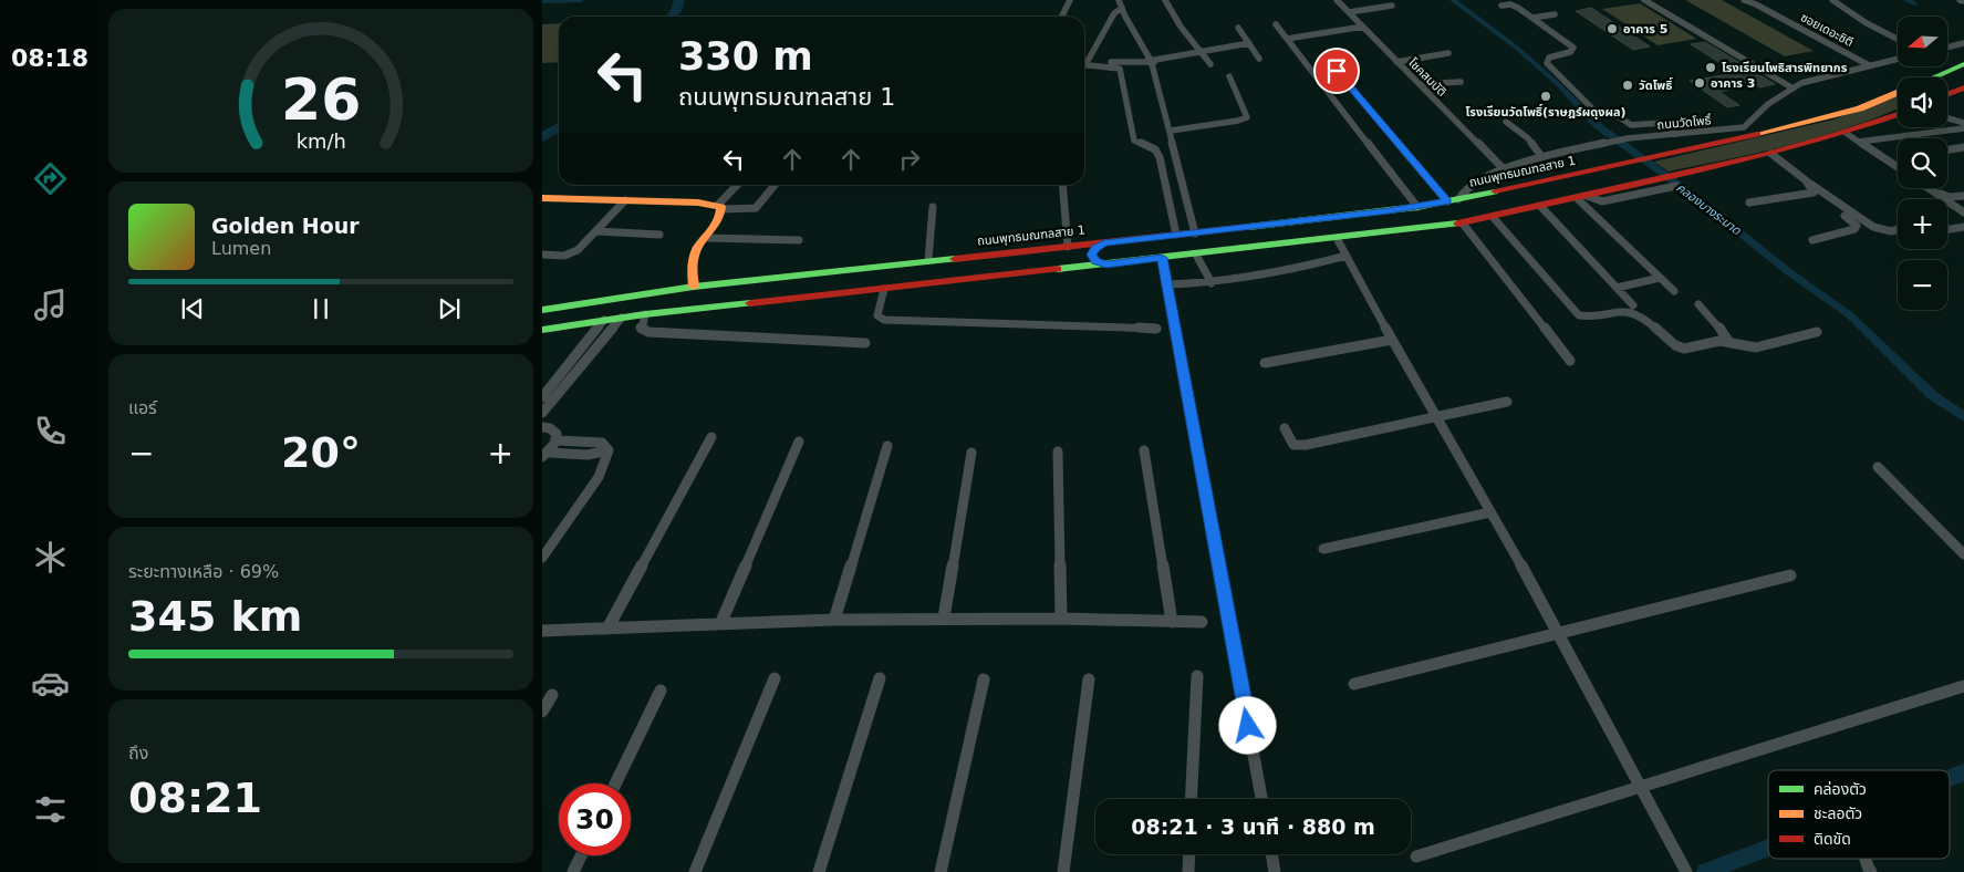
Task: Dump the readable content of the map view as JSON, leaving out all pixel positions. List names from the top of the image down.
{
  "streets": {
    "main road": ["ถนนพุทธมณฑลสาย 1"],
    "street": ["ซอยเดอะซิตี", "โชคสมบัติ", "ถนนวัดโพธิ์"]
  },
  "crossings": [
    ["โชคสมบัติ", "ถนนวัดโพธิ์"],
    ["ถนนวัดโพธิ์", "ถนนพุทธมณฑลสาย 1"]
  ],
  "water": ["คลองบางระมาด"],
  "places": [
    "อาคาร 5",
    "โรงเรียนโพธิสารพิทยากร",
    "อาคาร 3",
    "วัดโพธิ์",
    "โรงเรียนวัดโพธิ์(ราษฎร์ผดุงผล)"
  ],
  "legend": ["คล่องตัว", "ชะลอตัว", "ติดขัด"],
  "north": "left",
  "page": {
    "tabs": "08:18",
    "map_buttons": ["+", "−"],
    "turn": ["330 m", "ถนนพุทธมณฑลสาย 1"],
    "song": ["Golden Hour", "Lumen"],
    "tile": [
      "แอร์",
      ["ระยะทางเหลือ · 69%", "345 km"],
      ["ถึง", "08:21"]
    ],
    "heat": ["−", "20°", "+"],
    "limit": "30",
    "trip": "08:21 · 3 นาที · 880 m",
    "gauge": ["26", "km/h"]
  }
}
